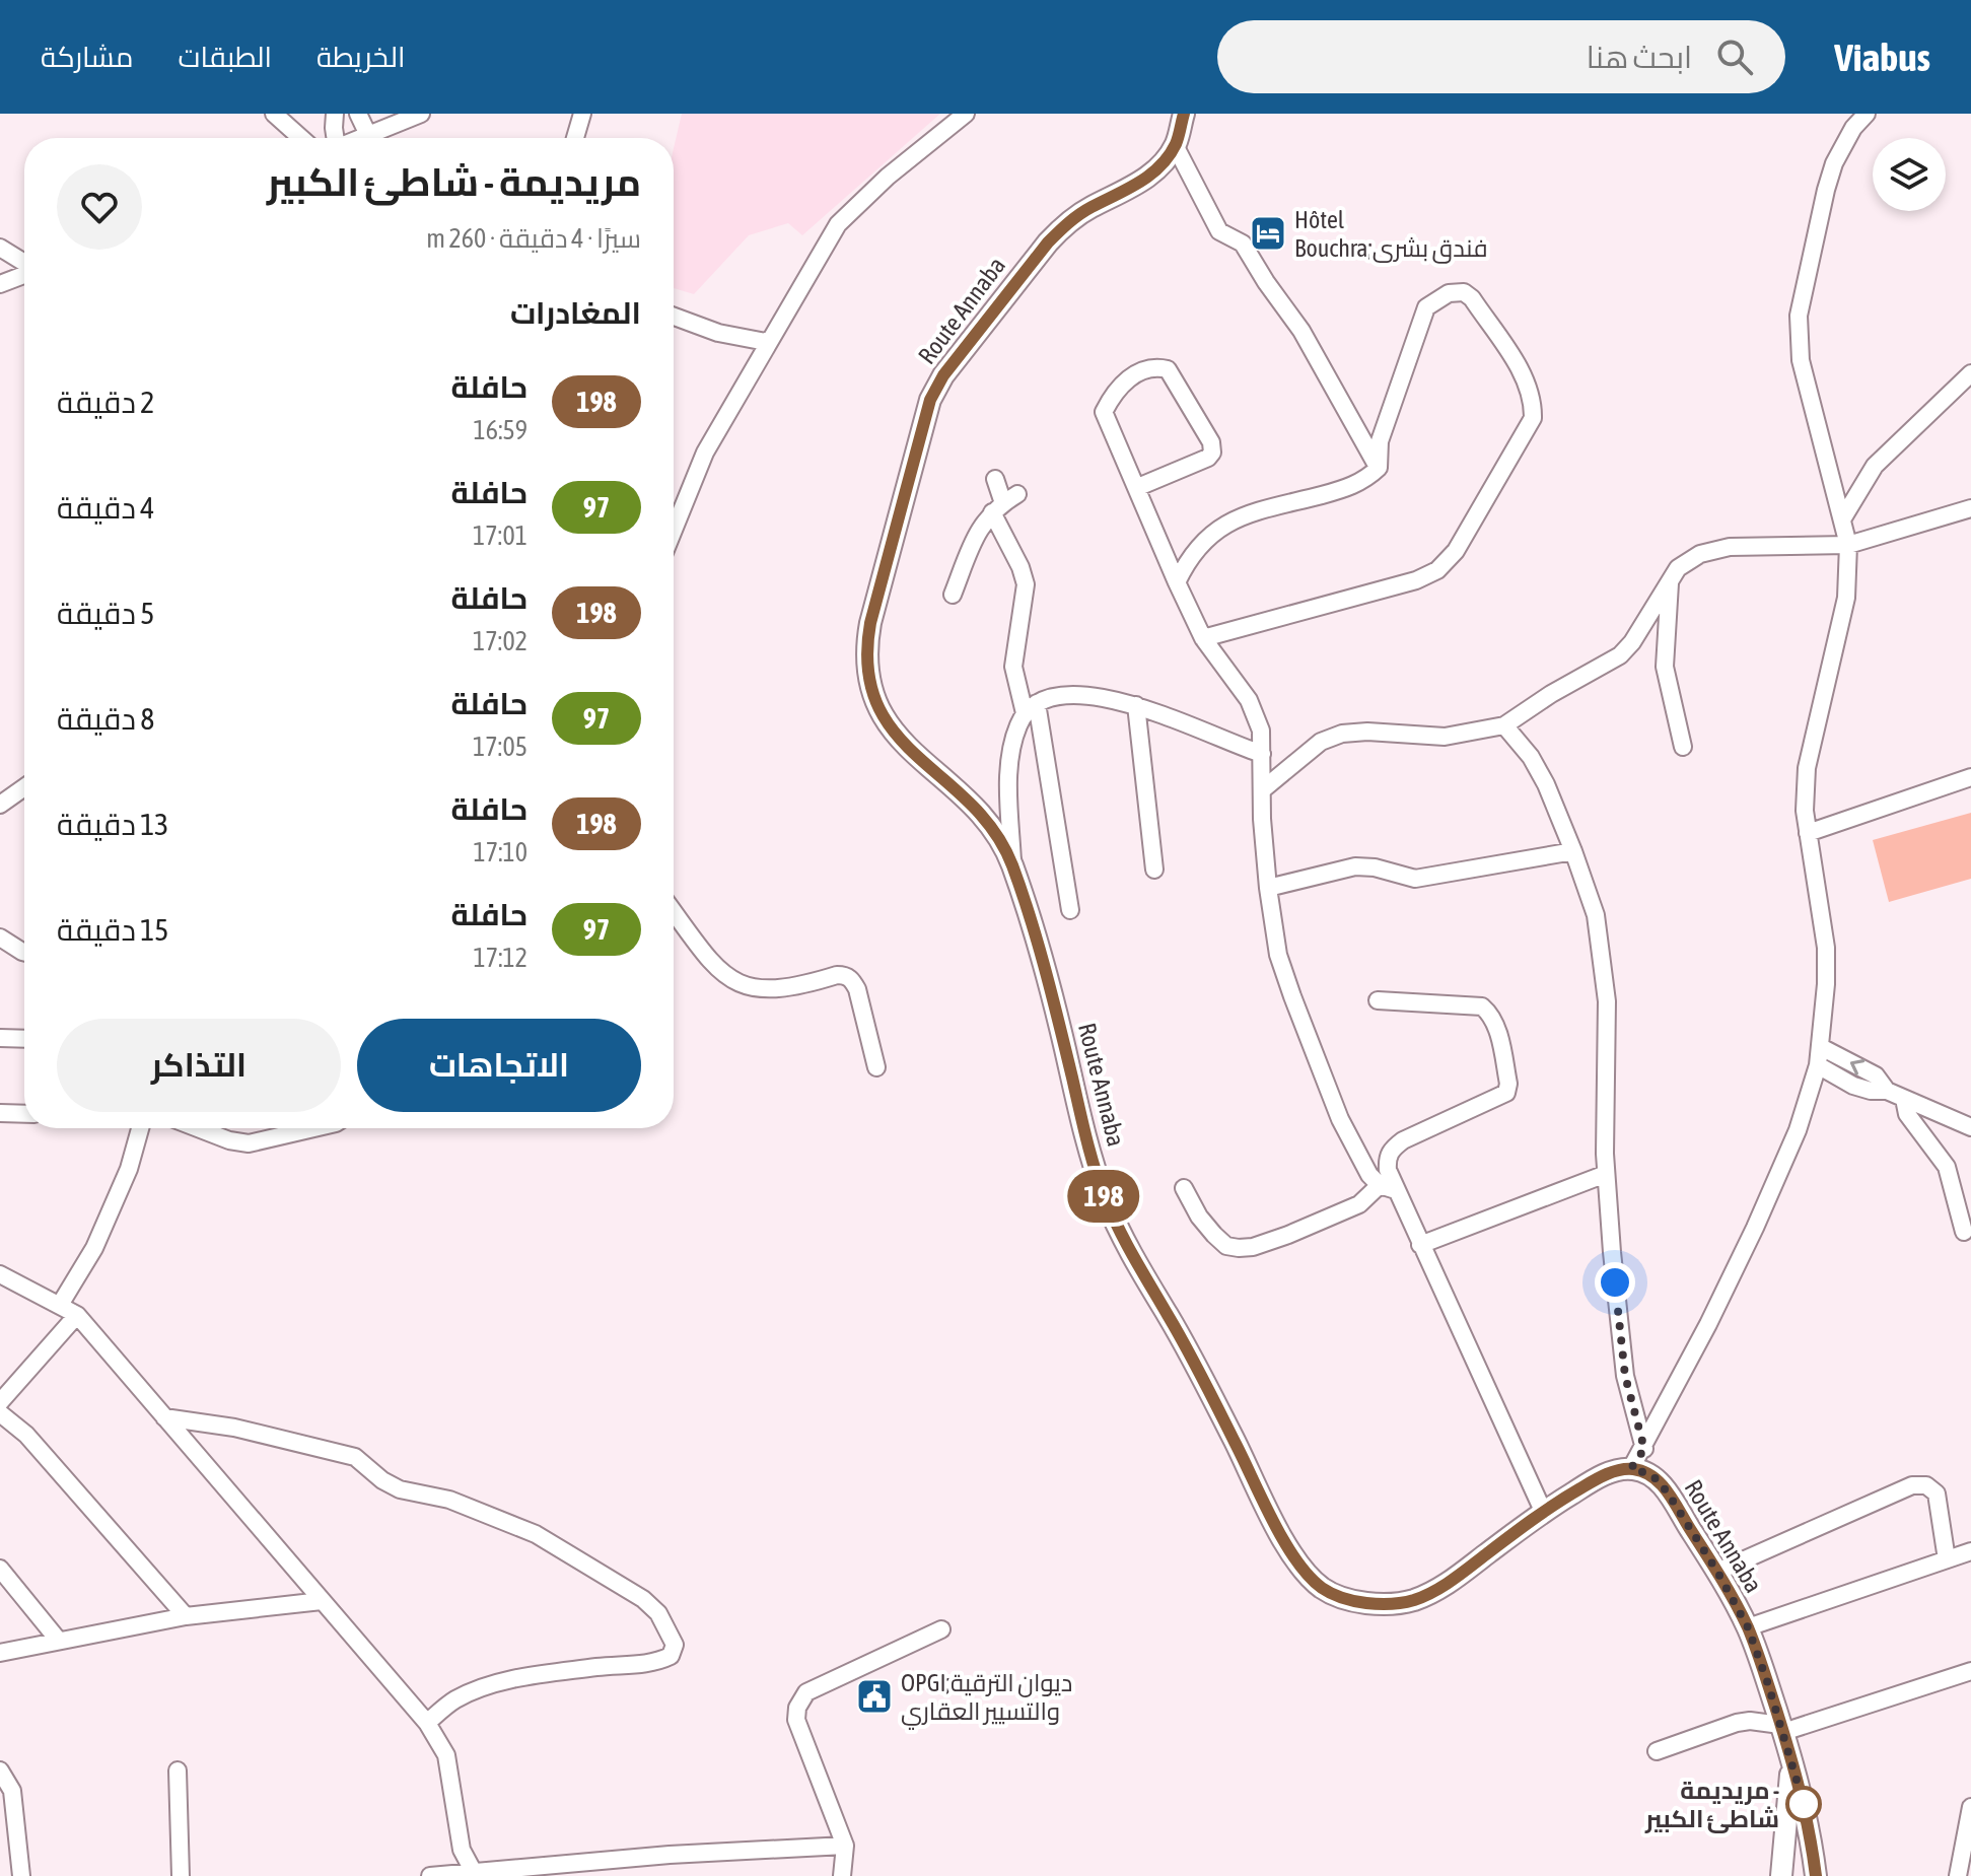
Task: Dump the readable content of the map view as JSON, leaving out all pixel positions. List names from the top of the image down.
{
  "streets": {
    "main road": ["Route Annaba"]
  },
  "places": {
    "hotel": ["Hôtel Bouchra;فندق بشرى"],
    "public building": ["OPGI;ديوان الترقية والتسيير العقاري"],
    "other": ["مريديمة - شاطئ الكبير"]
  },
  "lines": ["bus line 198"],
  "page": {
    "header": "Viabus",
    "search": "ابحث هنا",
    "nav": ["الخريطة", "الطبقات", "مشاركة"],
    "on_map": "198",
    "heading": [
      ["مريديمة - شاطئ الكبير", "سيرًا · 4 دقيقة · 260 m"],
      "المغادرات"
    ],
    "list": [
      {
        "mark": "198",
        "name": "حافلة",
        "note": "16:59",
        "value": "2 دقيقة"
      },
      {
        "mark": "97",
        "name": "حافلة",
        "note": "17:01",
        "value": "4 دقيقة"
      },
      {
        "mark": "198",
        "name": "حافلة",
        "note": "17:02",
        "value": "5 دقيقة"
      },
      {
        "mark": "97",
        "name": "حافلة",
        "note": "17:05",
        "value": "8 دقيقة"
      },
      {
        "mark": "198",
        "name": "حافلة",
        "note": "17:10",
        "value": "13 دقيقة"
      },
      {
        "mark": "97",
        "name": "حافلة",
        "note": "17:12",
        "value": "15 دقيقة"
      }
    ],
    "buttons": ["الاتجاهات", "التذاكر"]
  }
}
